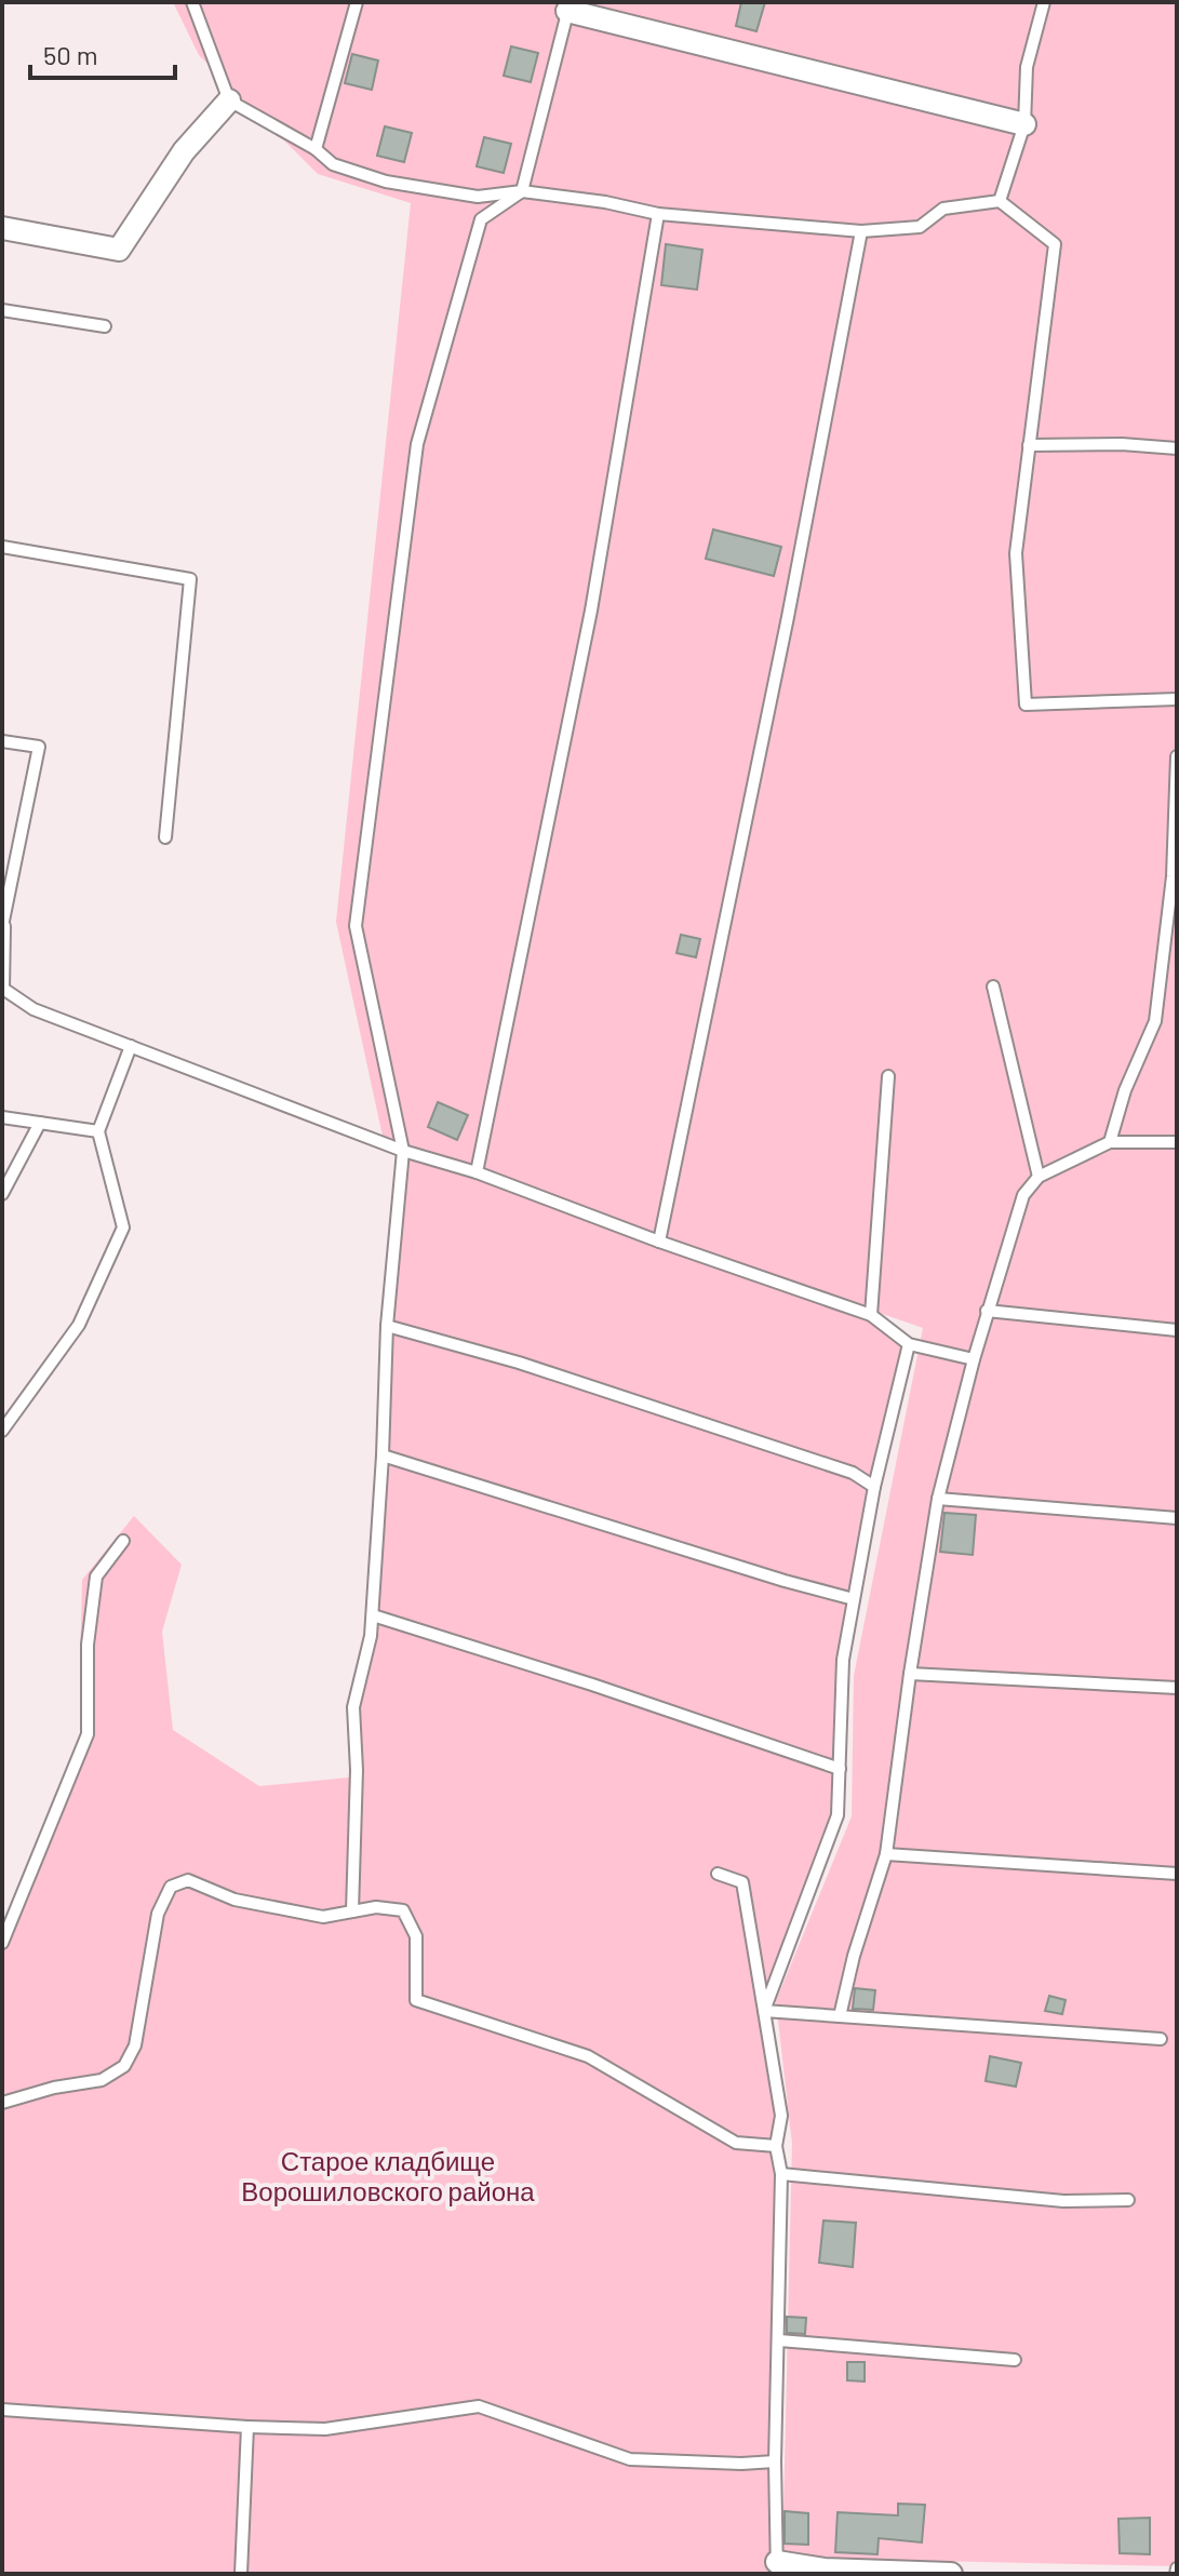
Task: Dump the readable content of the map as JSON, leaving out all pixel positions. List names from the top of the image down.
{
  "parks": ["Старое кладбище Ворошиловского района"],
  "scale_bar": "50 m"
}
